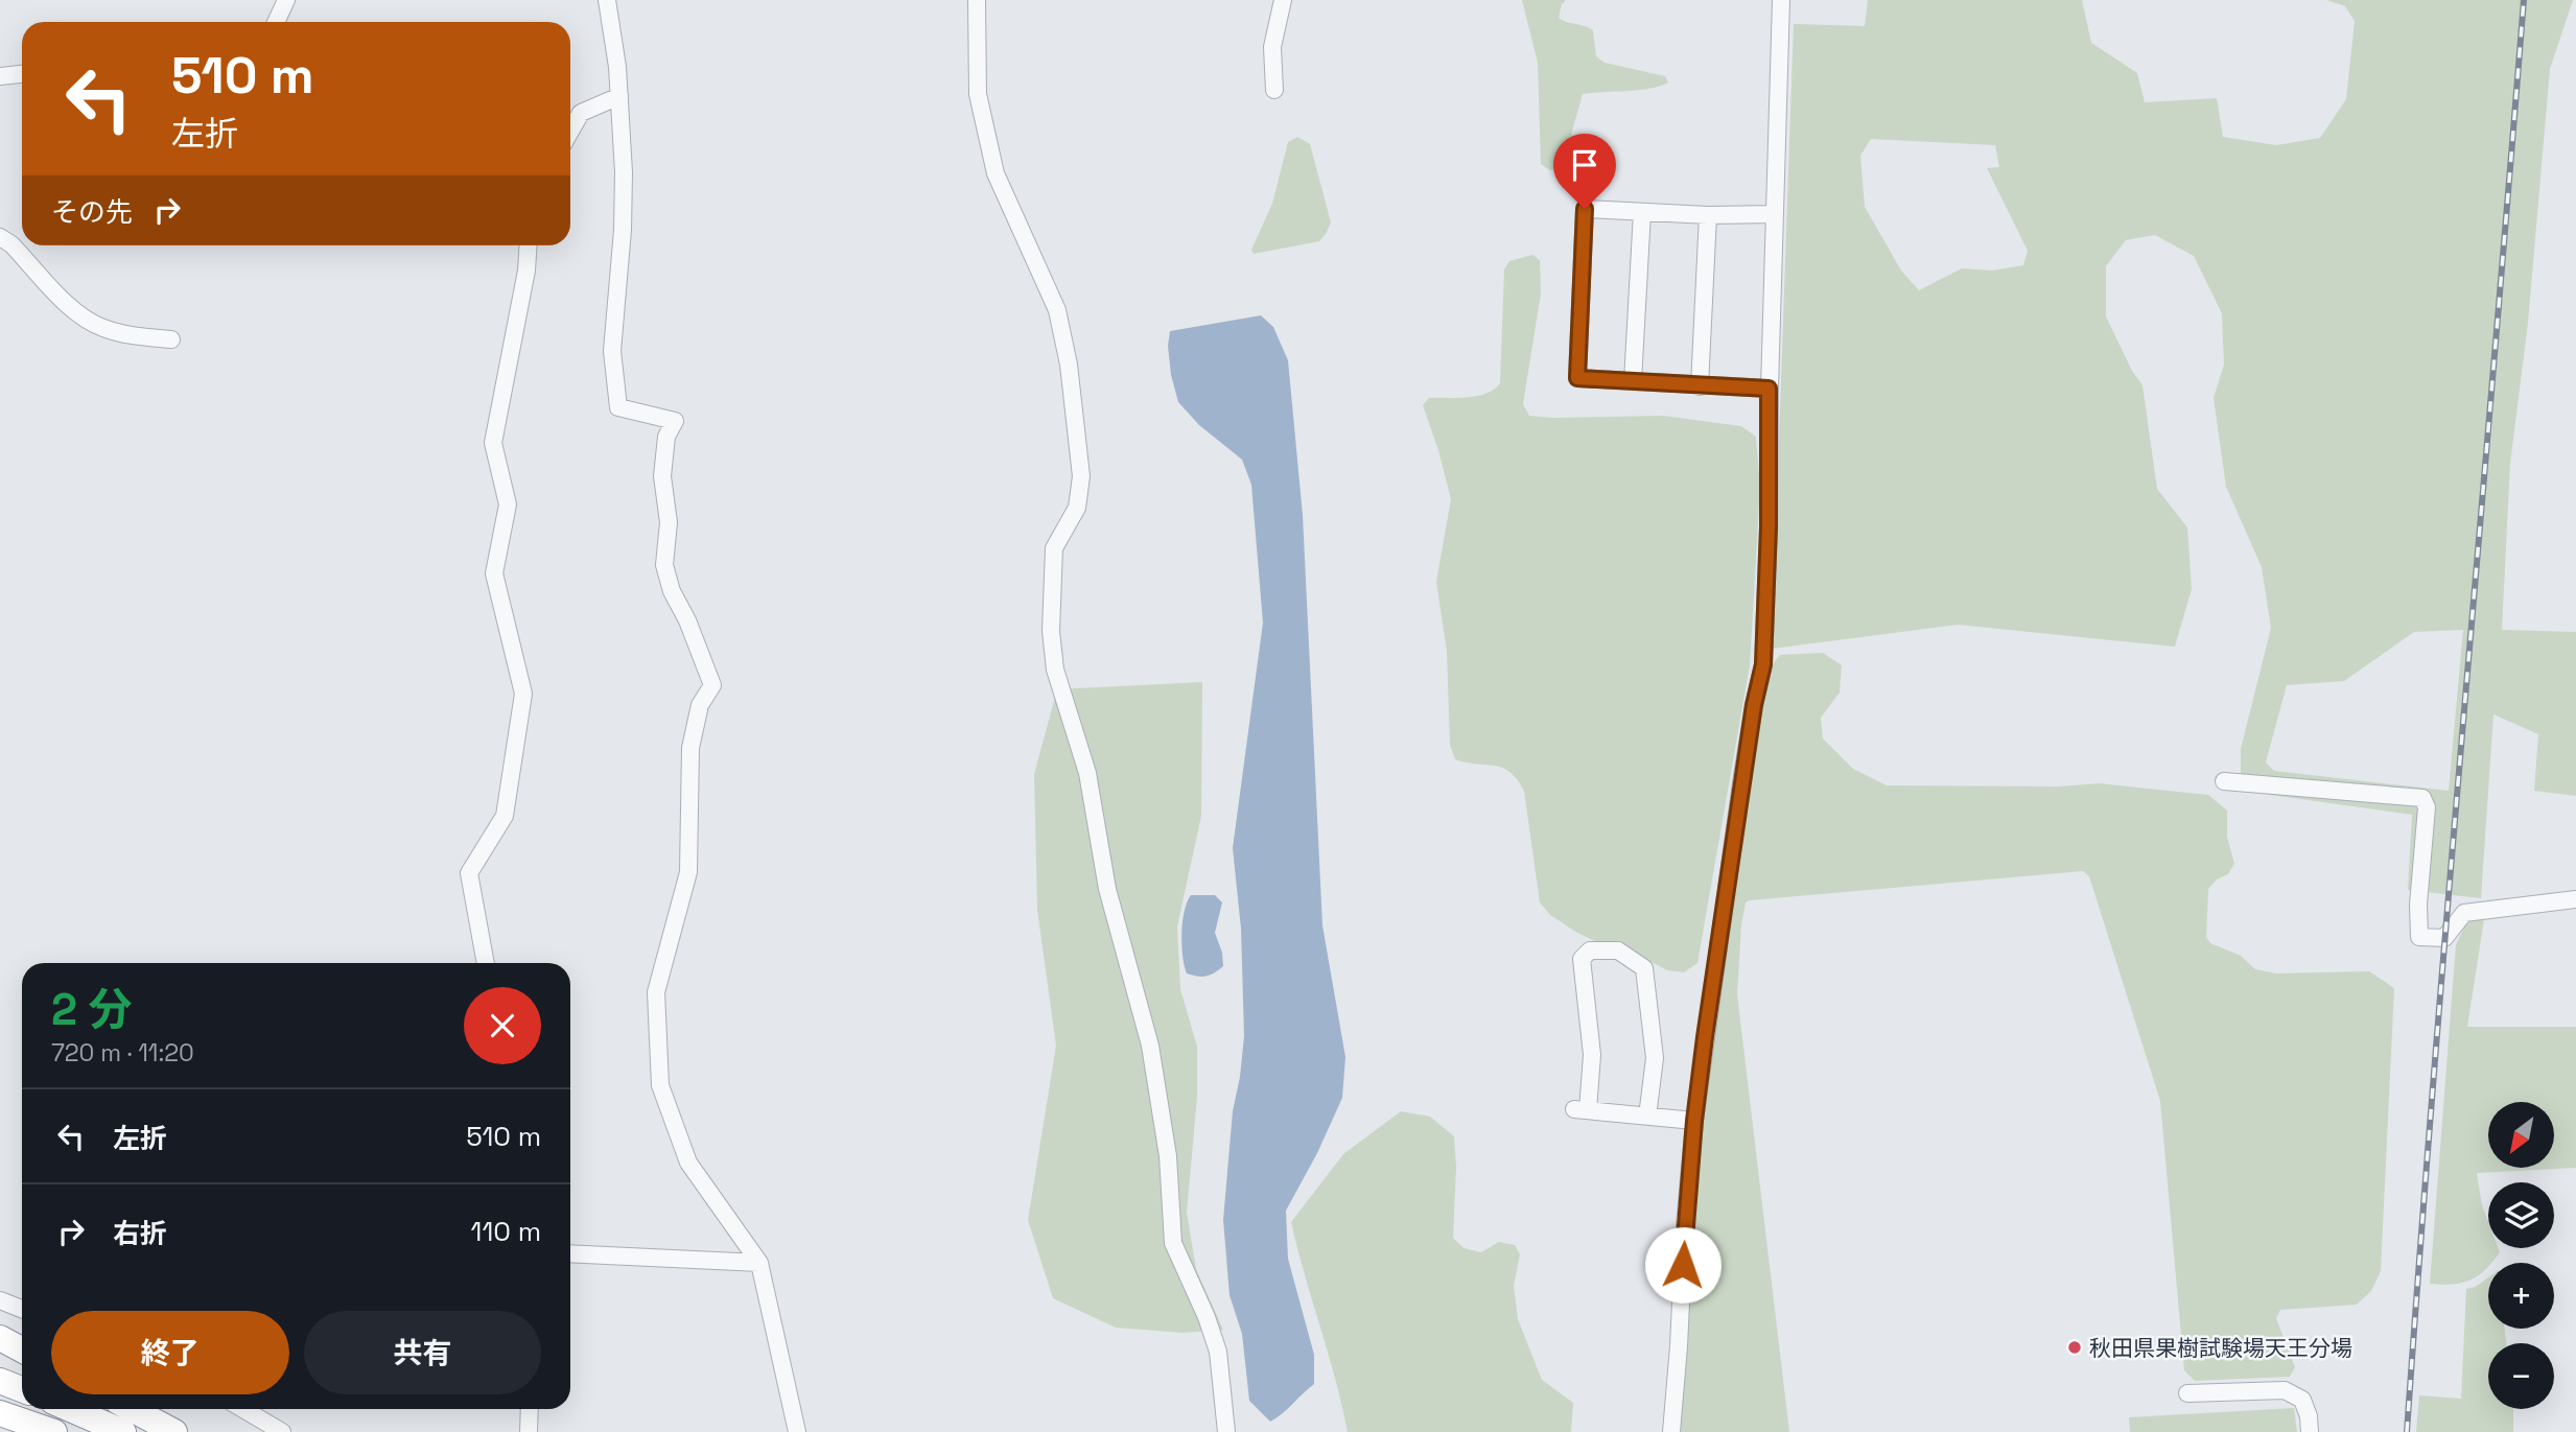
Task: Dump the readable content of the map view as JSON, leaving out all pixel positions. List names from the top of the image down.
{
  "places": ["秋田県果樹試験場天王分場"],
  "north": "bottom left",
  "page": {
    "turn": ["510 m", "左折"],
    "then": "その先",
    "heading": ["2 分", "720 m · 11:20"],
    "list": [
      {
        "name": "左折",
        "value": "510 m"
      },
      {
        "name": "右折",
        "value": "110 m"
      }
    ],
    "map_buttons": ["+", "−"],
    "buttons": ["終了", "共有"]
  }
}
